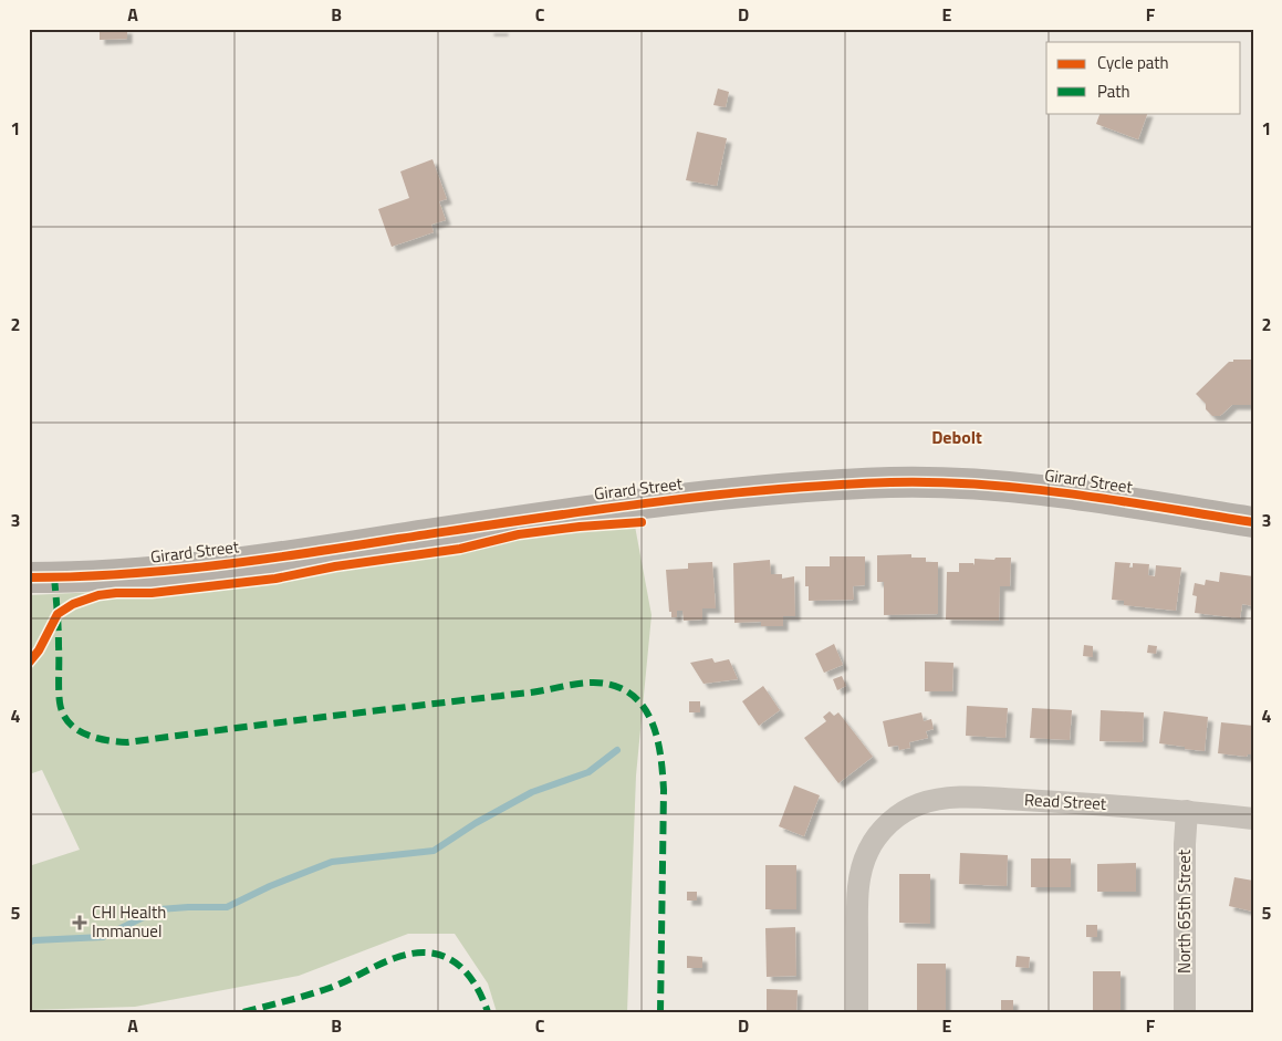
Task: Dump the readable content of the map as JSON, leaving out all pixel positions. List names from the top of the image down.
{
  "streets": {
    "street": ["Girard Street", "Read Street", "North 65th Street"]
  },
  "crossings": [
    ["Read Street", "North 65th Street"]
  ],
  "districts": ["Debolt"],
  "places": {
    "health": ["CHI Health Immanuel"]
  },
  "legend": ["Cycle path", "Path"],
  "grid": {
    "columns": [
      "A",
      "B",
      "C",
      "D",
      "E",
      "F"
    ],
    "rows": [
      "1",
      "2",
      "3",
      "4",
      "5"
    ]
  }
}
